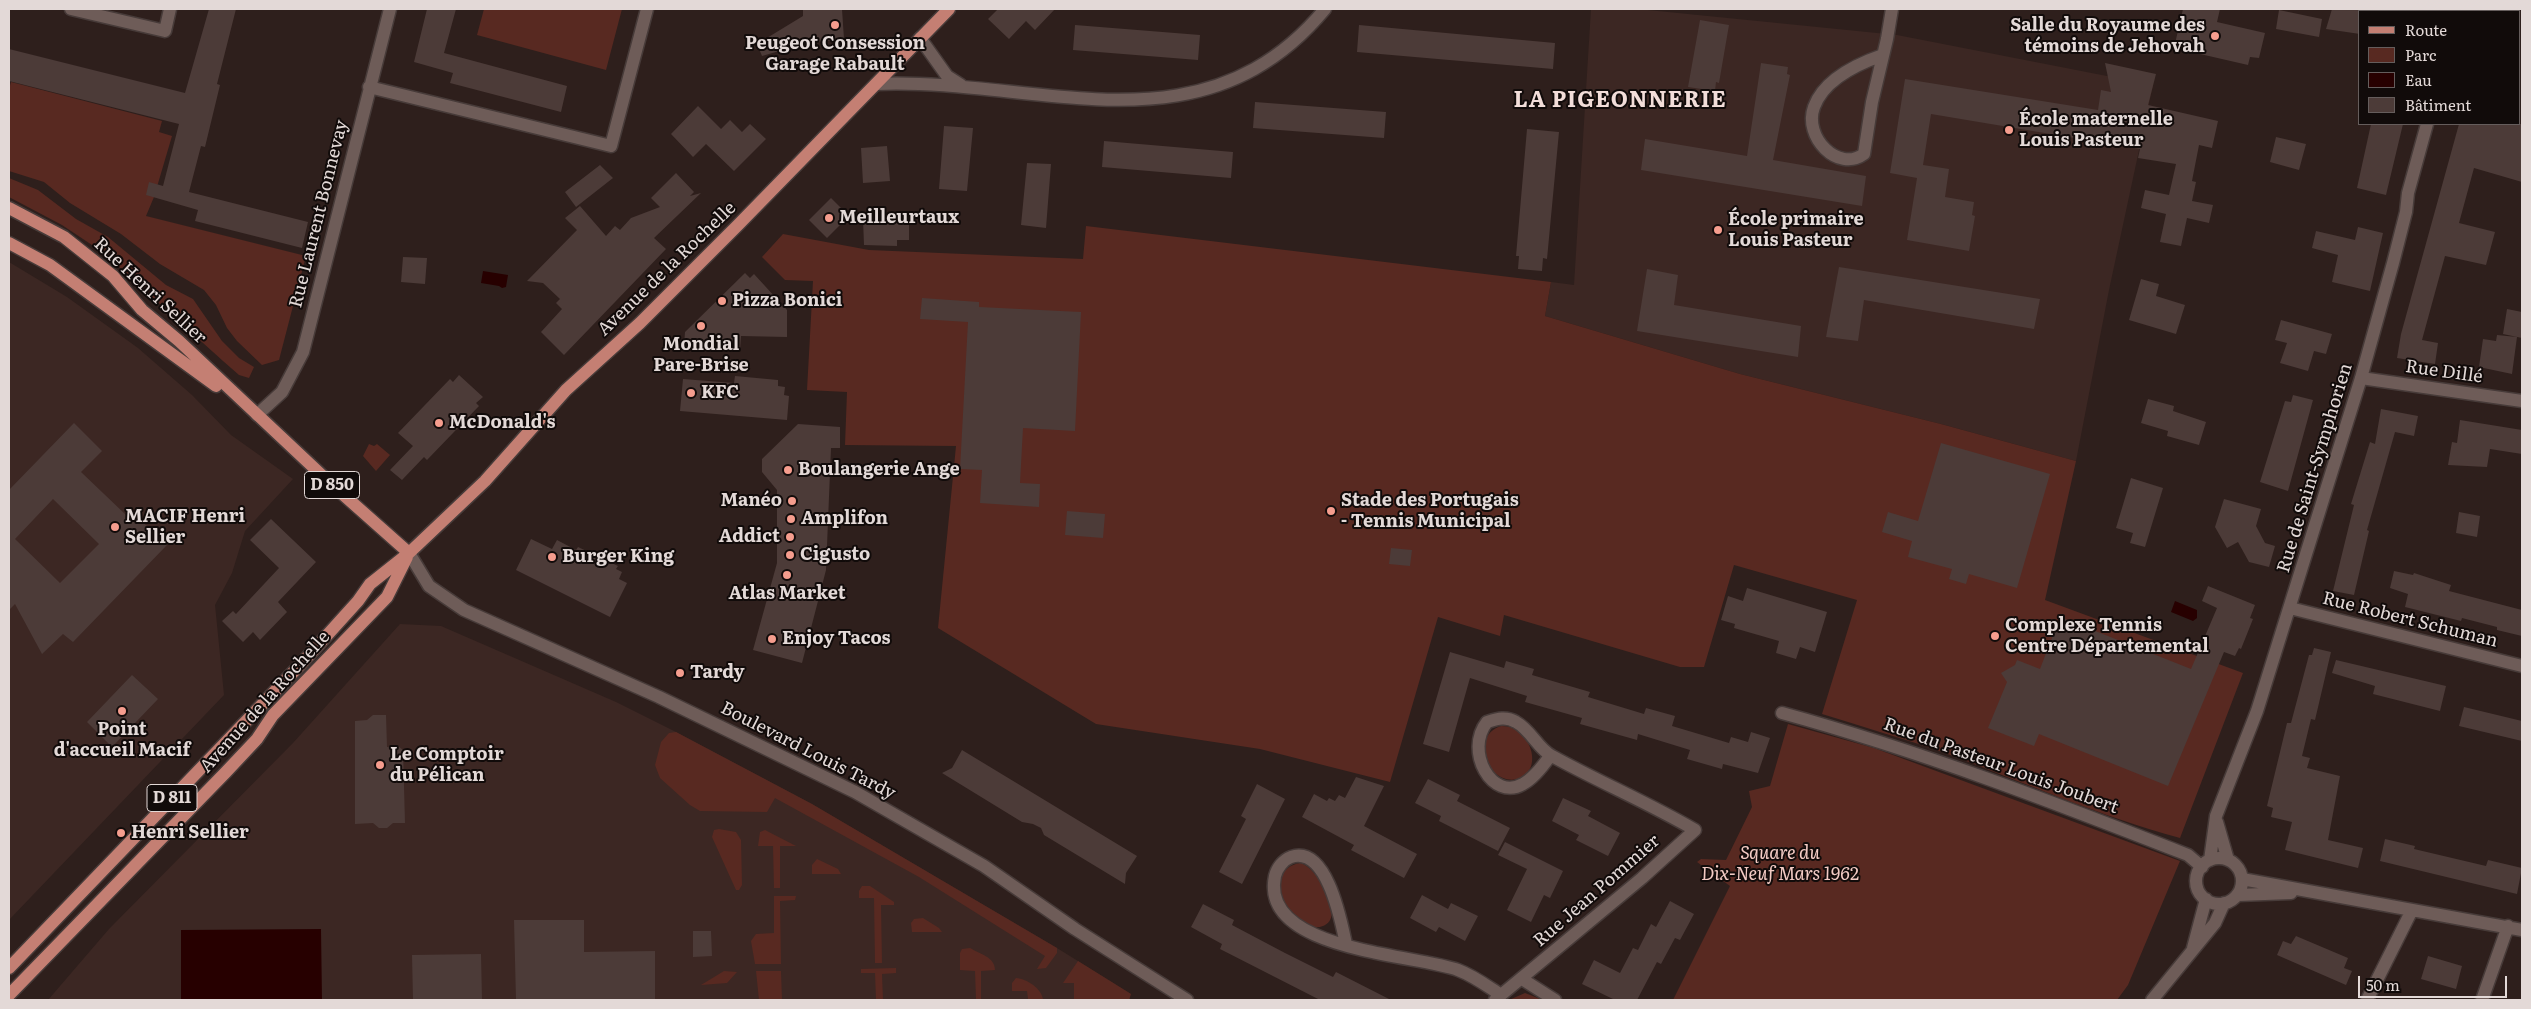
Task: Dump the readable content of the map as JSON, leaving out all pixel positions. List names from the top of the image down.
{
  "streets": {
    "main road": [
      "Avenue de la Rochelle",
      "Rue Henri Sellier",
      "D 850",
      "D 811"
    ],
    "street": [
      "Rue Laurent Bonnevay",
      "Rue Dillé",
      "Rue de Saint-Symphorien",
      "Rue Robert Schuman",
      "Boulevard Louis Tardy",
      "Rue du Pasteur Louis Joubert",
      "Rue Jean Pommier"
    ]
  },
  "crossings": [
    ["Rue Laurent Bonnevay", "Rue Henri Sellier"],
    ["Avenue de la Rochelle", "Rue Henri Sellier"],
    ["Avenue de la Rochelle", "Boulevard Louis Tardy"],
    ["Rue Henri Sellier", "Boulevard Louis Tardy"],
    ["Rue Dillé", "Rue de Saint-Symphorien"],
    ["Rue de Saint-Symphorien", "Rue Robert Schuman"],
    ["Rue de Saint-Symphorien", "Rue du Pasteur Louis Joubert"]
  ],
  "districts": ["LA PIGEONNERIE"],
  "parks": ["Square du Dix-Neuf Mars 1962"],
  "places": [
    "Peugeot Consession Garage Rabault",
    "Salle du Royaume des témoins de Jehovah",
    "École maternelle Louis Pasteur",
    "Meilleurtaux",
    "École primaire Louis Pasteur",
    "Pizza Bonici",
    "Mondial Pare-Brise",
    "KFC",
    "McDonald's",
    "Boulangerie Ange",
    "Manéo",
    "Stade des Portugais - Tennis Municipal",
    "Amplifon",
    "MACIF Henri Sellier",
    "Addict",
    "Cigusto",
    "Burger King",
    "Atlas Market",
    "Complexe Tennis Centre Départemental",
    "Enjoy Tacos",
    "Tardy",
    "Point d'accueil Macif",
    "Le Comptoir du Pélican",
    "Henri Sellier"
  ],
  "legend": [
    "Route",
    "Parc",
    "Eau",
    "Bâtiment"
  ],
  "scale_bar": "50 m"
}
